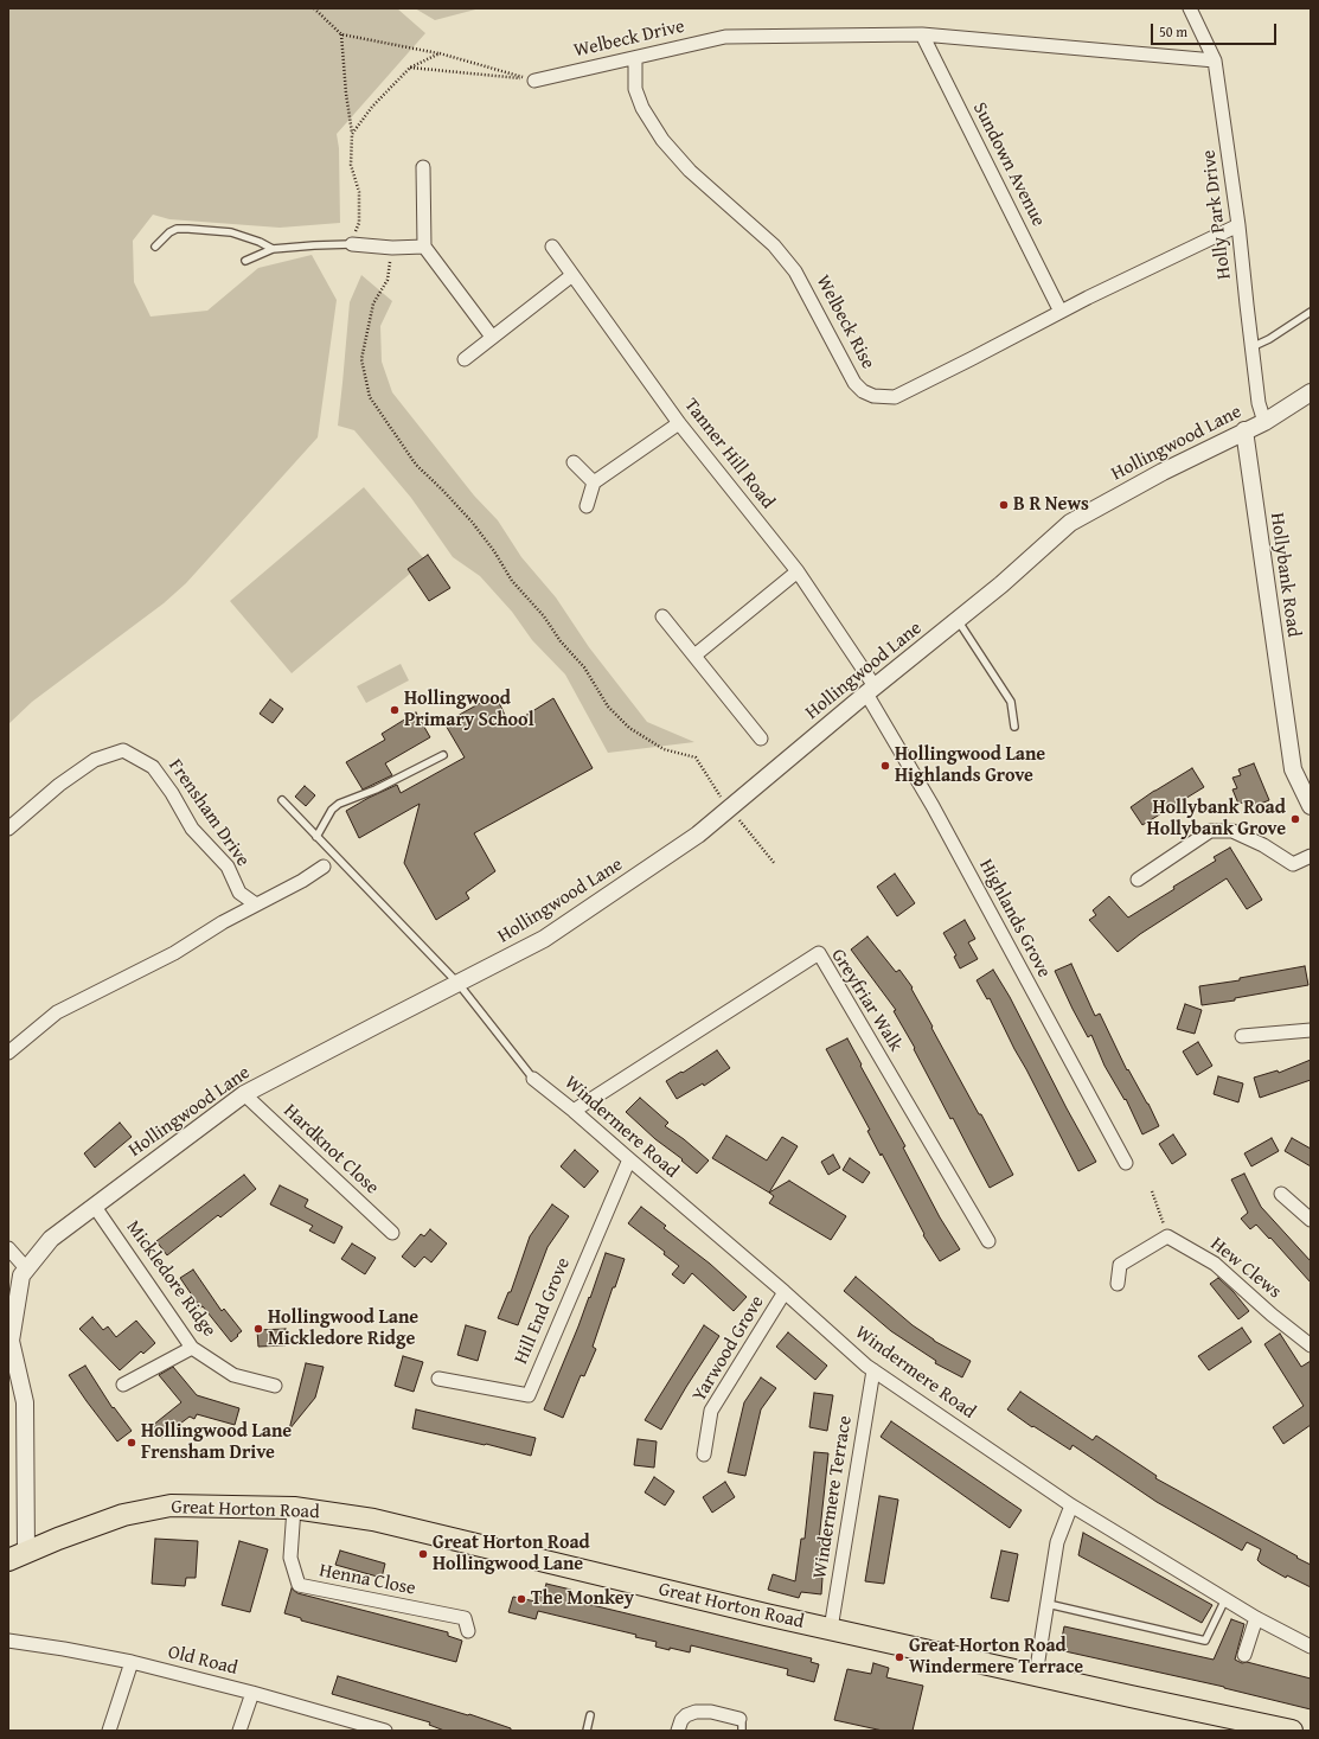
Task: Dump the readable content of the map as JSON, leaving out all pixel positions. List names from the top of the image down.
{
  "streets": {
    "main road": ["Great Horton Road"],
    "street": [
      "Welbeck Drive",
      "Sundown Avenue",
      "Holly Park Drive",
      "Welbeck Rise",
      "Hollingwood Lane",
      "Tanner Hill Road",
      "Hollybank Road",
      "Frensham Drive",
      "Highlands Grove",
      "Greyfriar Walk",
      "Windermere Road",
      "Hardknot Close",
      "Hew Clews",
      "Mickledore Ridge",
      "Hill End Grove",
      "Yarwood Grove",
      "Windermere Terrace",
      "Henna Close",
      "Old Road"
    ]
  },
  "crossings": [
    ["Welbeck Drive", "Sundown Avenue"],
    ["Welbeck Drive", "Holly Park Drive"],
    ["Welbeck Drive", "Welbeck Rise"],
    ["Sundown Avenue", "Welbeck Rise"],
    ["Holly Park Drive", "Welbeck Rise"],
    ["Holly Park Drive", "Hollingwood Lane"],
    ["Hollingwood Lane", "Tanner Hill Road"],
    ["Hollingwood Lane", "Hollybank Road"],
    ["Hollingwood Lane", "Highlands Grove"],
    ["Hollingwood Lane", "Hardknot Close"],
    ["Hollingwood Lane", "Mickledore Ridge"],
    ["Hollingwood Lane", "Great Horton Road"],
    ["Tanner Hill Road", "Highlands Grove"],
    ["Greyfriar Walk", "Windermere Road"],
    ["Windermere Road", "Hill End Grove"],
    ["Windermere Road", "Yarwood Grove"],
    ["Windermere Road", "Windermere Terrace"],
    ["Windermere Terrace", "Great Horton Road"],
    ["Great Horton Road", "Henna Close"]
  ],
  "places": [
    "B R News",
    "Hollingwood Primary School",
    "Hollingwood Lane Highlands Grove",
    "Hollybank Road Hollybank Grove",
    "Hollingwood Lane Mickledore Ridge",
    "Hollingwood Lane Frensham Drive",
    "Great Horton Road Hollingwood Lane",
    "The Monkey",
    "Great Horton Road Windermere Terrace"
  ],
  "scale_bar": "50 m"
}
